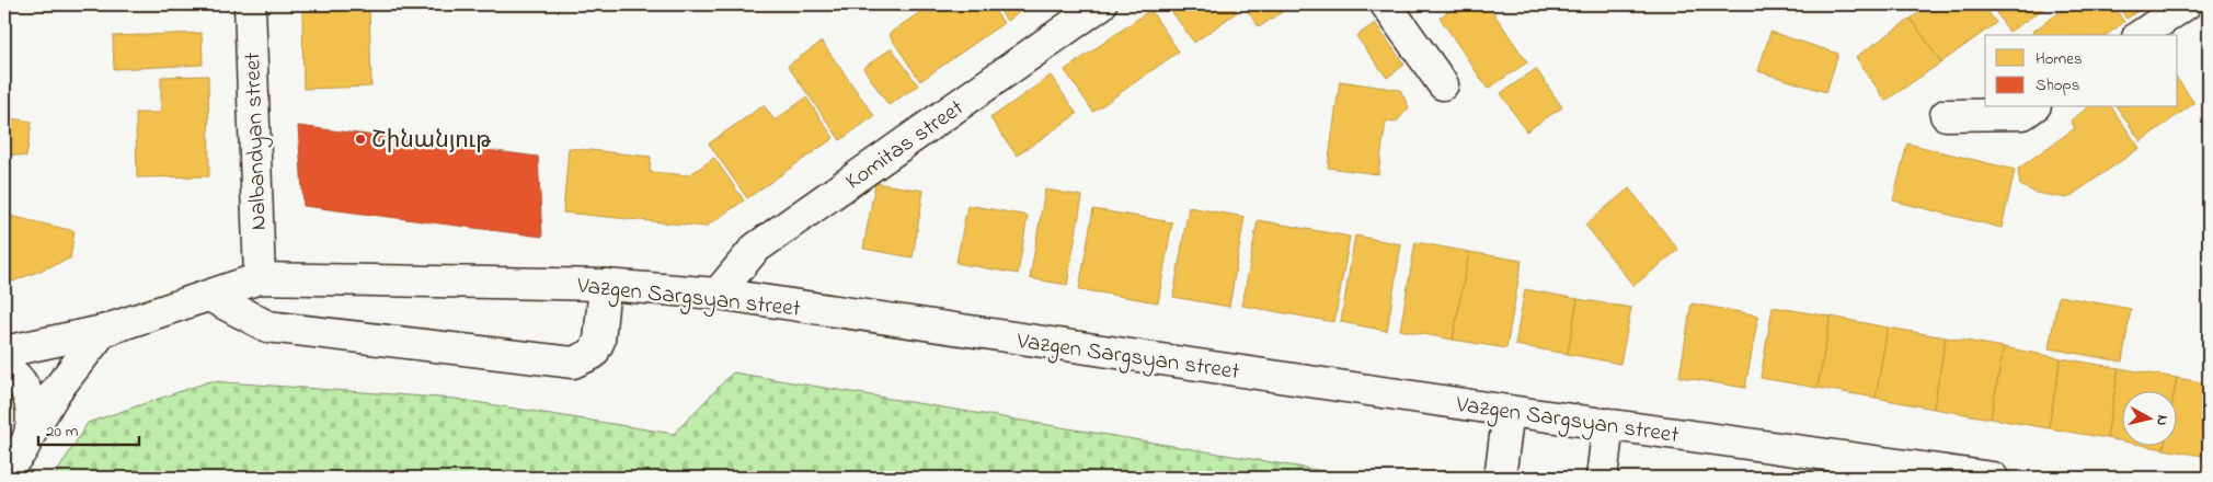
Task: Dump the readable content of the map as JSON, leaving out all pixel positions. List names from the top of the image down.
{
  "streets": {
    "street": ["Nalbandyan street", "Komitas street", "Vazgen Sargsyan street"]
  },
  "crossings": [
    ["Nalbandyan street", "Vazgen Sargsyan street"],
    ["Komitas street", "Vazgen Sargsyan street"]
  ],
  "places": ["Շինանյութ"],
  "legend": ["Homes", "Shops"],
  "scale_bar": "20 m",
  "north": "right"
}
